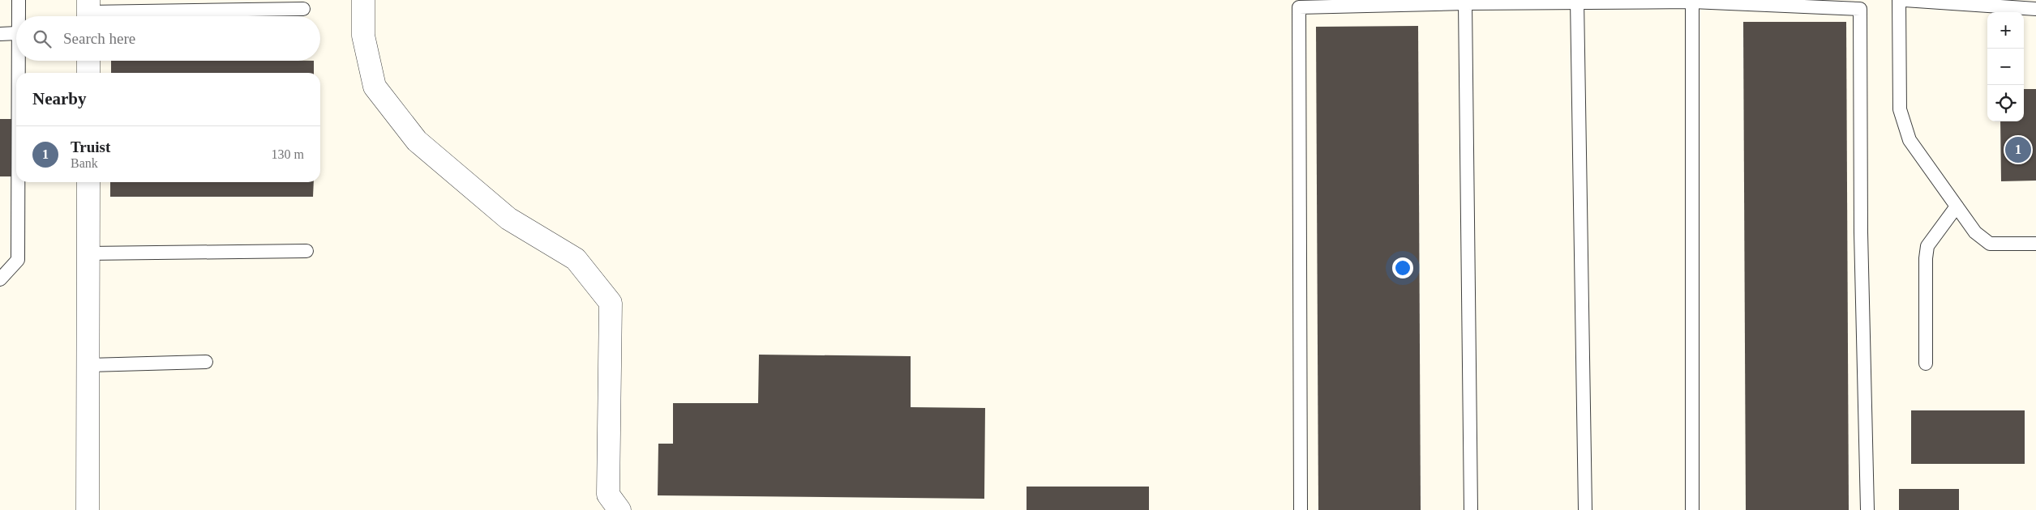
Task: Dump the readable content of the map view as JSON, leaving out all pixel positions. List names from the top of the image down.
{
  "page": {
    "map_buttons": ["+", "−"],
    "search": "Search here",
    "heading": "Nearby",
    "list": [
      {
        "mark": "1",
        "name": "Truist",
        "note": "Bank",
        "value": "130 m"
      }
    ],
    "pins": "1"
  }
}
